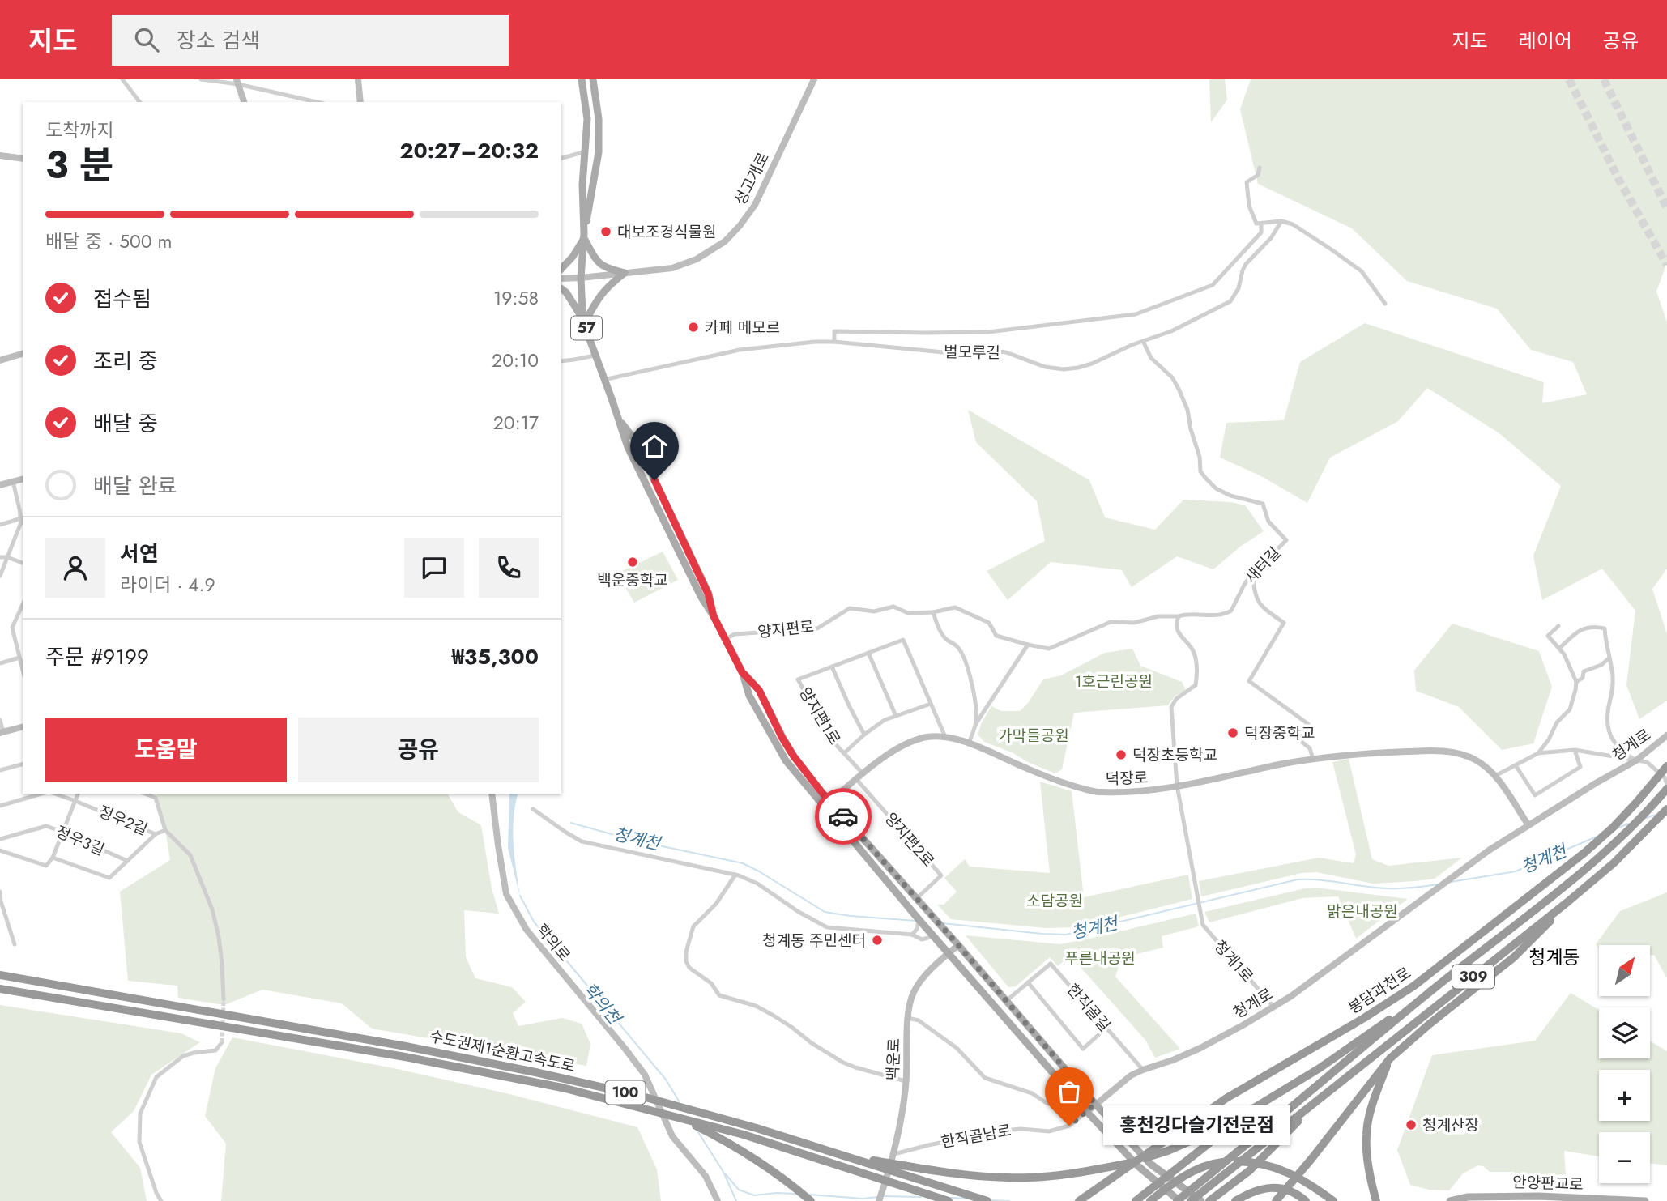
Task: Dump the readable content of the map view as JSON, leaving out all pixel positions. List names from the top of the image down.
{
  "streets": {
    "highway": [
      "309",
      "봉담과천로",
      "수도권제1순환고속도로",
      "100"
    ],
    "main road": ["57", "안양판교로"],
    "street": [
      "성고개로",
      "벌모루길",
      "새터길",
      "양지편로",
      "양지편1로",
      "청계로",
      "덕장로",
      "정우2길",
      "양지편2로",
      "정우3길",
      "학의로",
      "청계1로",
      "한직골길",
      "백운로",
      "한직골남로"
    ]
  },
  "crossings": [
    ["성고개로", "57"],
    ["57", "벌모루길"],
    ["57", "양지편로"],
    ["57", "청계로"],
    ["57", "덕장로"],
    ["57", "양지편2로"],
    ["57", "봉담과천로"],
    ["57", "한직골길"],
    ["57", "백운로"],
    ["57", "한직골남로"],
    ["벌모루길", "새터길"],
    ["새터길", "양지편로"],
    ["양지편1로", "덕장로"],
    ["청계로", "덕장로"],
    ["청계로", "청계1로"],
    ["청계로", "한직골길"],
    ["청계로", "한직골남로"],
    ["덕장로", "양지편2로"],
    ["덕장로", "청계1로"],
    ["백운로", "한직골남로"]
  ],
  "districts": ["청계동"],
  "water": ["청계천", "학의천"],
  "parks": [
    "1호근린공원",
    "가막들공원",
    "소담공원",
    "맑은내공원",
    "푸른내공원"
  ],
  "places": [
    "대보조경식물원",
    "카페 메모르",
    "백운중학교",
    "덕장중학교",
    "덕장초등학교",
    "청계동 주민센터",
    "청계산장",
    "홍천깅다슬기전문점"
  ],
  "north": "top right",
  "page": {
    "header": "지도",
    "search": "장소 검색",
    "nav": ["지도", "레이어", "공유"],
    "heading": ["3 분", "도착까지", "20:27–20:32"],
    "panel": [
      "서연",
      "라이더 · 4.9",
      "주문 #9199",
      "₩35,300"
    ],
    "bar": "배달 중 · 500 m",
    "list": [
      ["접수됨", "19:58"],
      ["조리 중", "20:10"],
      ["배달 중", "20:17"],
      "배달 완료"
    ],
    "buttons": ["도움말", "공유"],
    "map_buttons": ["+", "−"],
    "bubble": "홍천깅다슬기전문점"
  }
}
